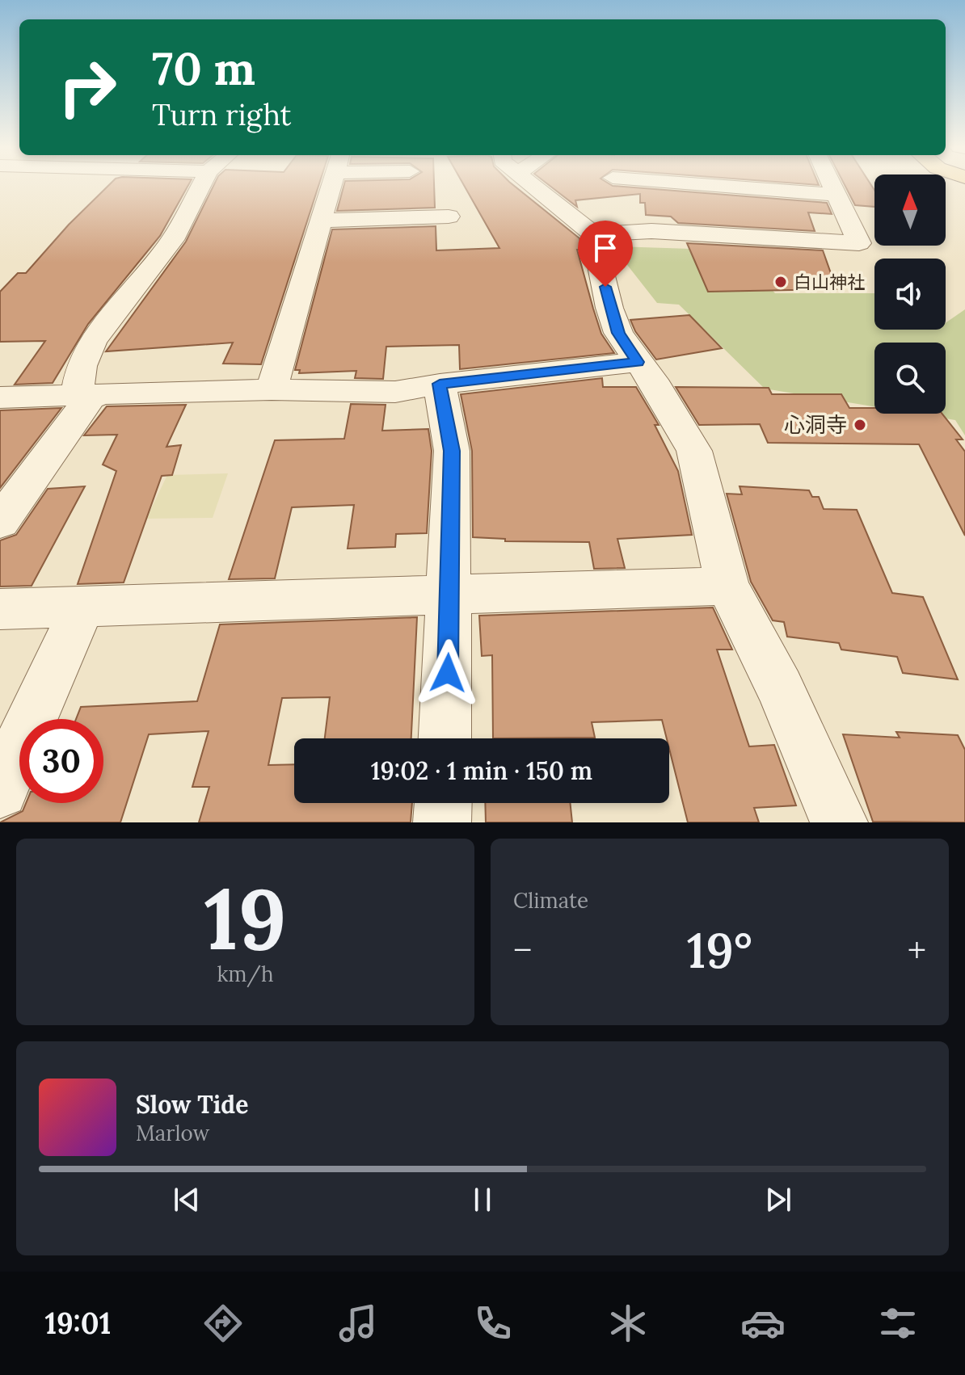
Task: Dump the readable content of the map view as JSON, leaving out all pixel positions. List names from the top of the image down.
{
  "places": ["白山神社", "心洞寺"],
  "north": "top",
  "page": {
    "turn": ["70 m", "Turn right"],
    "limit": "30",
    "trip": "19:02 · 1 min · 150 m",
    "tile": [
      ["19", "km/h"],
      "Climate"
    ],
    "heat": ["−", "19°", "+"],
    "song": ["Slow Tide", "Marlow"],
    "tabs": "19:01"
  }
}
